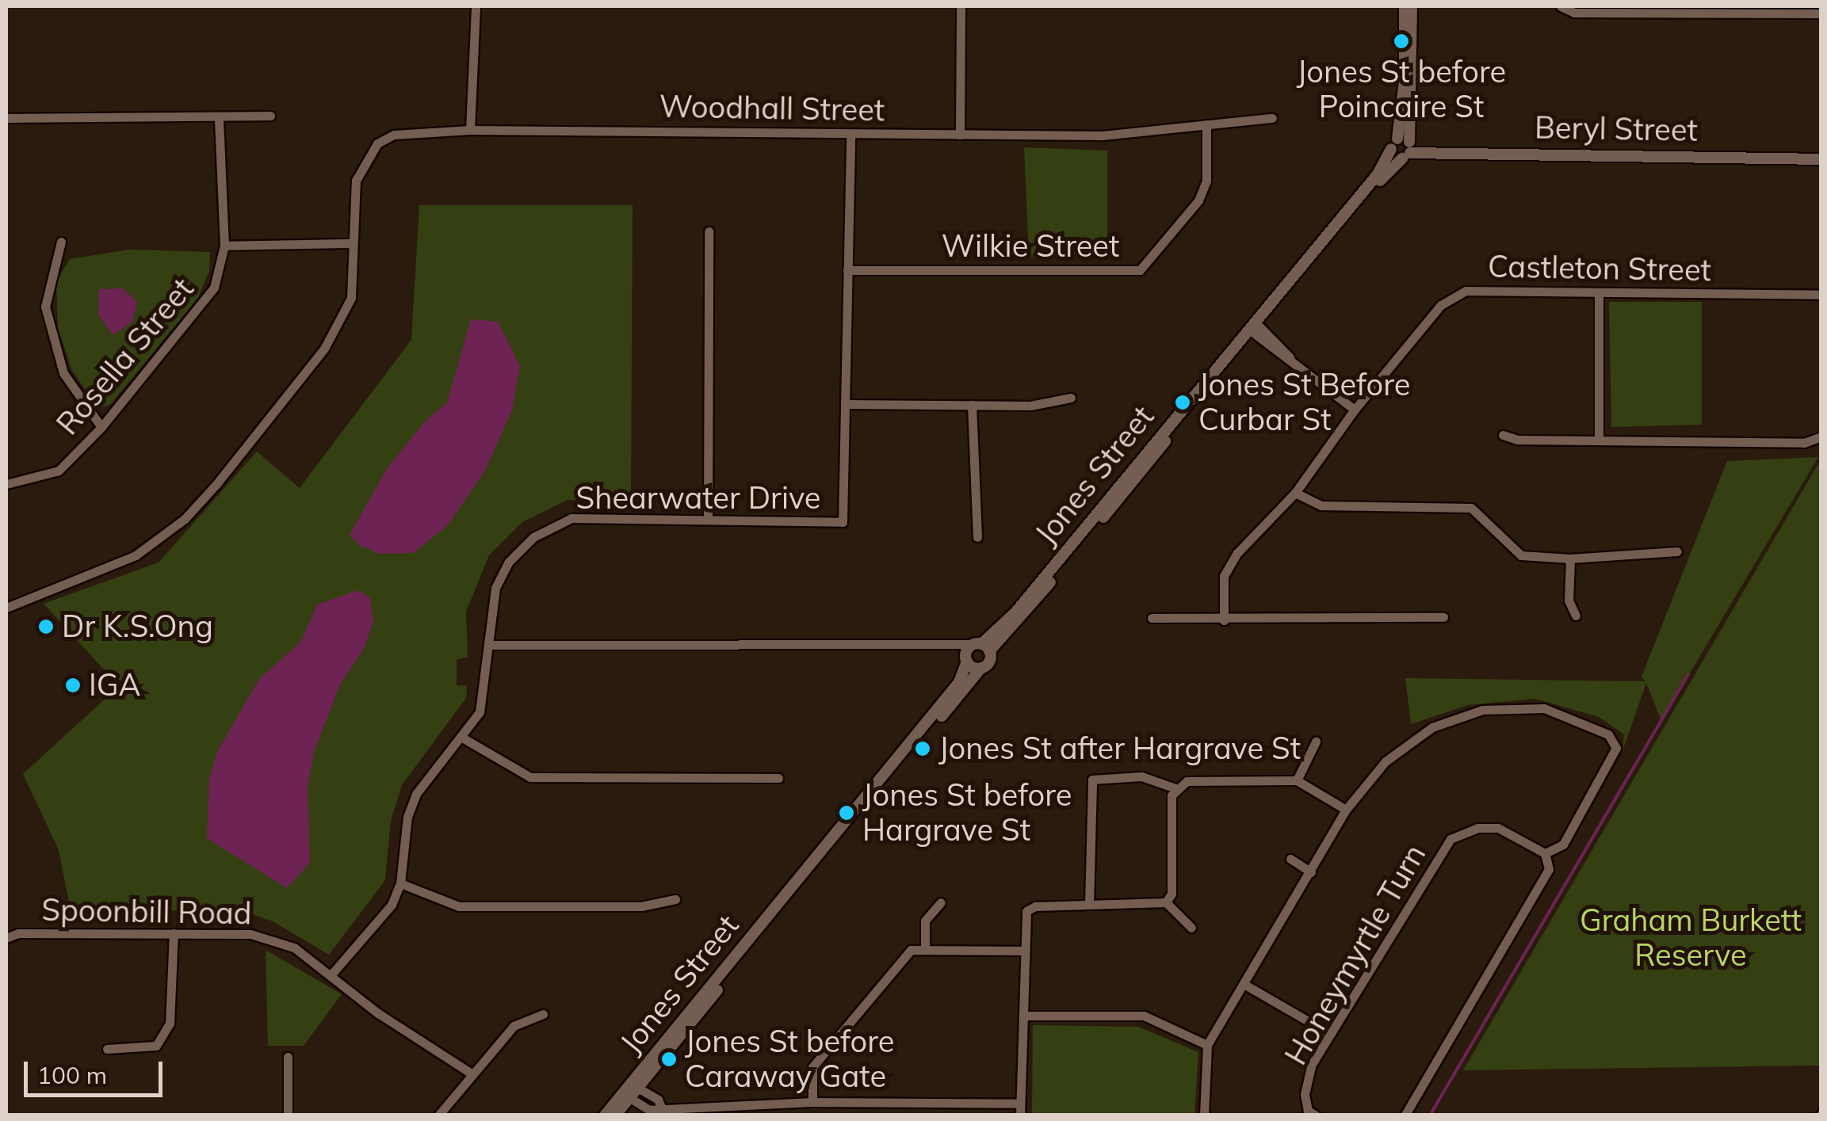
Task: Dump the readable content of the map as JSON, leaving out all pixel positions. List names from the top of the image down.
{
  "streets": {
    "street": [
      "Woodhall Street",
      "Beryl Street",
      "Wilkie Street",
      "Castleton Street",
      "Rosella Street",
      "Jones Street",
      "Shearwater Drive",
      "Spoonbill Road",
      "Honeymyrtle Turn"
    ]
  },
  "crossings": [
    ["Woodhall Street", "Wilkie Street"],
    ["Beryl Street", "Jones Street"],
    ["Shearwater Drive", "Spoonbill Road"]
  ],
  "parks": ["Graham Burkett Reserve"],
  "places": [
    "Jones St before Poincaire St",
    "Jones St Before Curbar St",
    "Dr K.S.Ong",
    "IGA",
    "Jones St after Hargrave St",
    "Jones St before Hargrave St",
    "Jones St before Caraway Gate"
  ],
  "scale_bar": "100 m"
}
